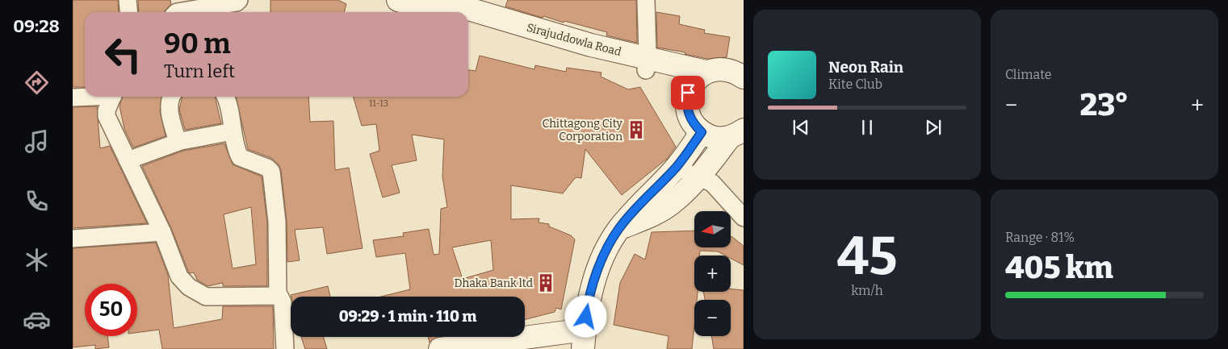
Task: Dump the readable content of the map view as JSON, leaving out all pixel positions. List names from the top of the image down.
{
  "streets": {
    "main road": ["Sirajuddowla Road"]
  },
  "places": {
    "building": ["Chittagong City Corporation", "Dhaka Bank ltd"]
  },
  "house_numbers": ["11-13"],
  "north": "left",
  "page": {
    "tabs": "09:28",
    "tile": [
      "Climate",
      ["45", "km/h"],
      ["Range · 81%", "405 km"]
    ],
    "turn": ["90 m", "Turn left"],
    "song": ["Neon Rain", "Kite Club"],
    "heat": ["−", "23°", "+"],
    "map_buttons": ["+", "−"],
    "limit": "50",
    "trip": "09:29 · 1 min · 110 m"
  }
}
